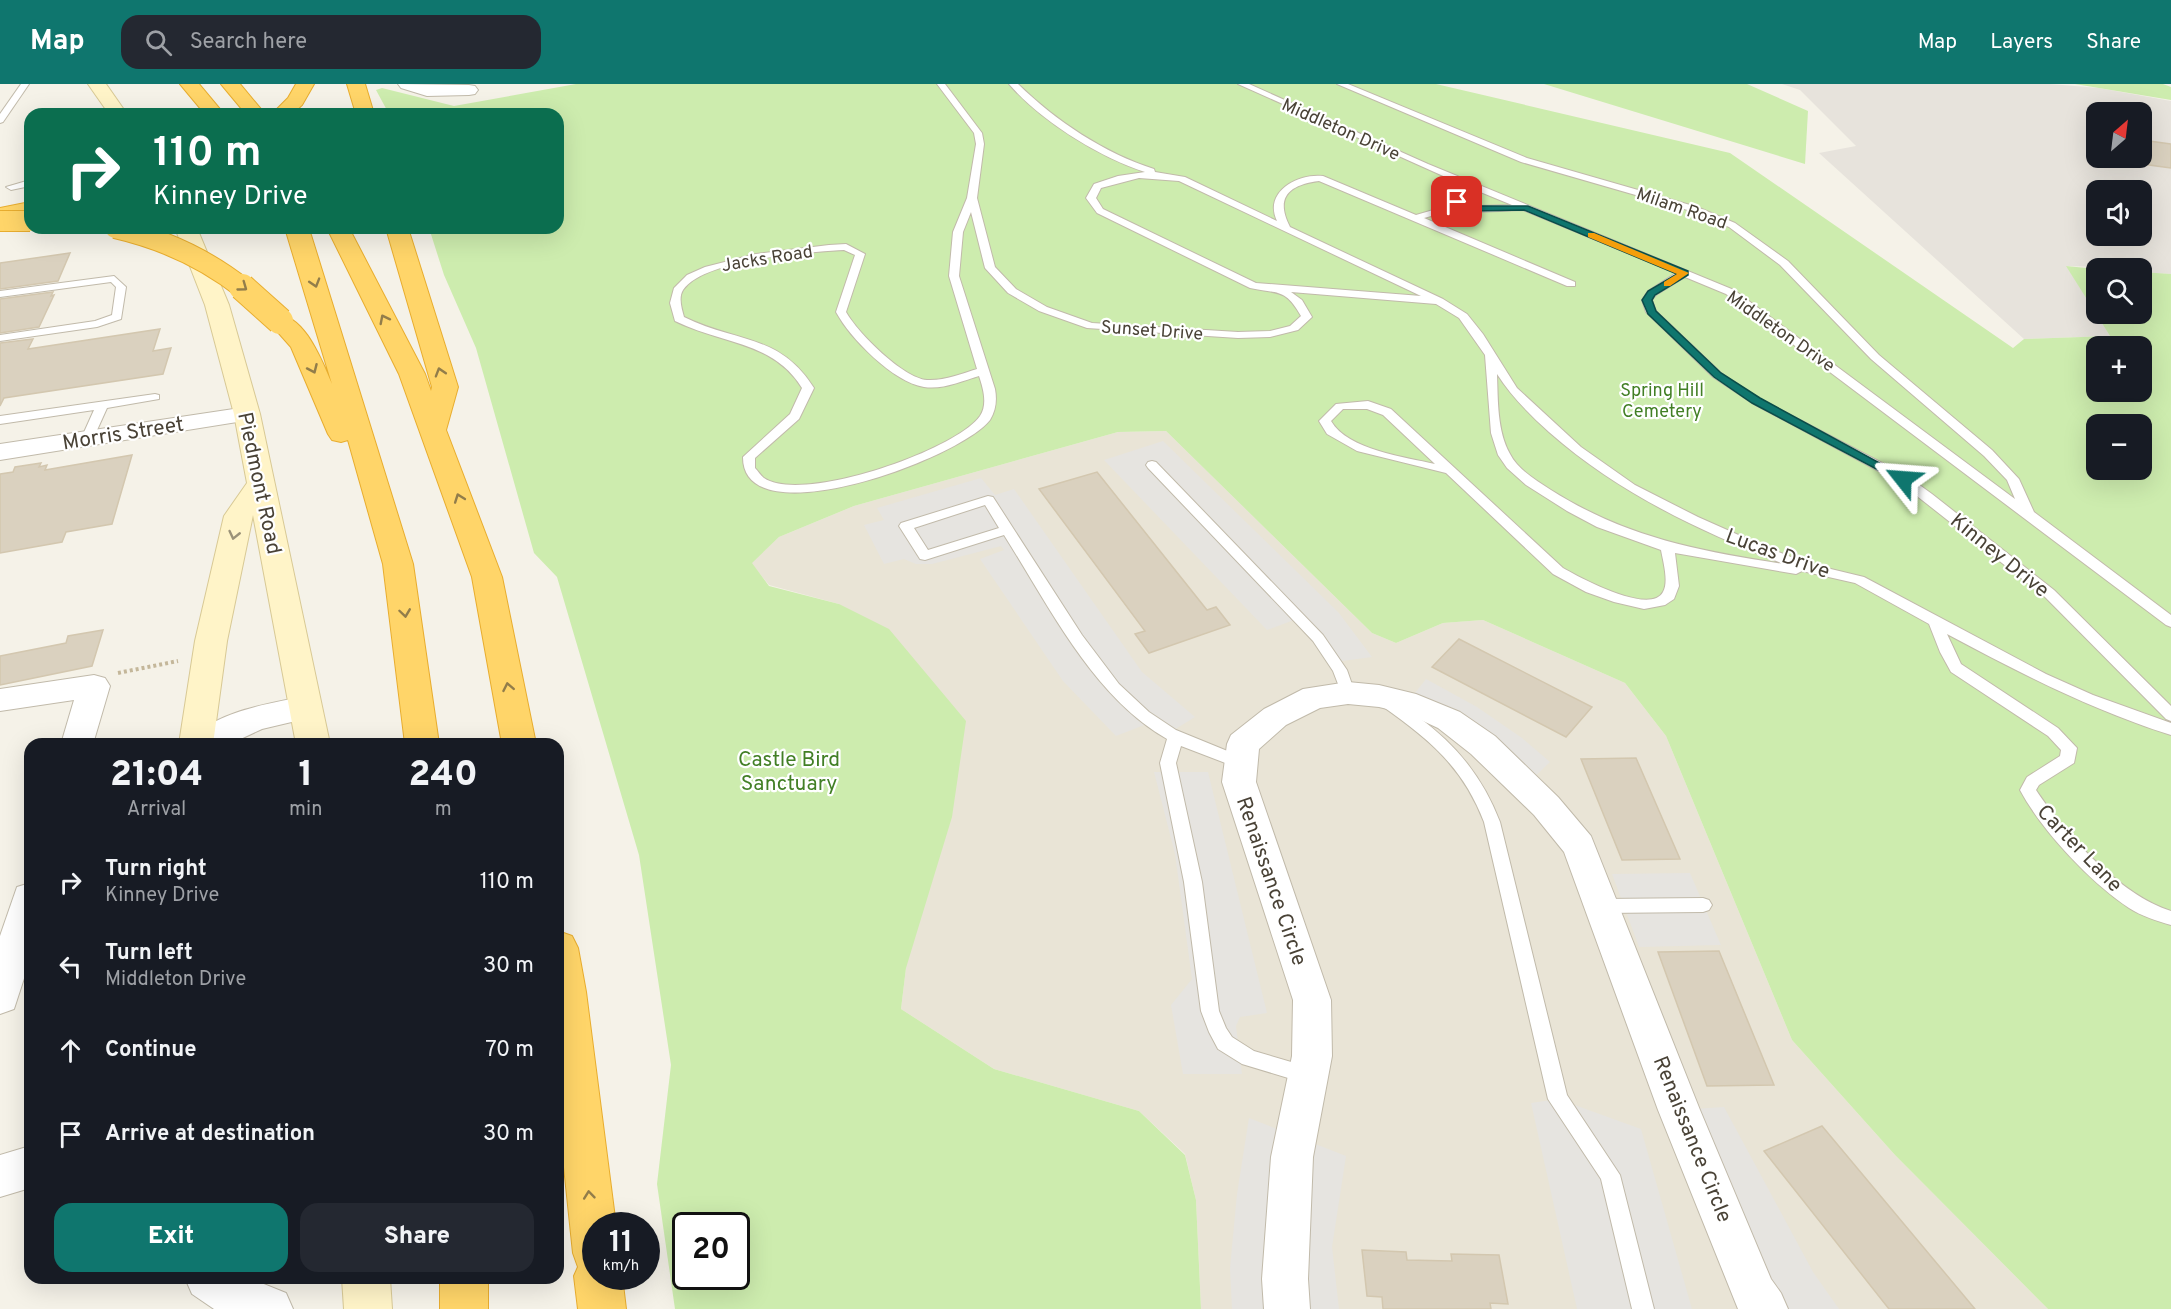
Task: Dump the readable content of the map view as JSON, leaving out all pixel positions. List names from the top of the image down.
{
  "streets": {
    "street": ["Morris Street", "Piedmont Road", "Renaissance Circle"],
    "lane": [
      "Middleton Drive",
      "Milam Road",
      "Jacks Road",
      "Sunset Drive",
      "Lucas Drive",
      "Kinney Drive",
      "Carter Lane"
    ]
  },
  "crossings": [
    ["Middleton Drive", "Milam Road"],
    ["Middleton Drive", "Kinney Drive"],
    ["Jacks Road", "Sunset Drive"],
    ["Morris Street", "Piedmont Road"],
    ["Lucas Drive", "Carter Lane"]
  ],
  "parks": ["Spring Hill Cemetery", "Castle Bird Sanctuary"],
  "north": "top right",
  "page": {
    "header": "Map",
    "search": "Search here",
    "nav": ["Map", "Layers", "Share"],
    "map_buttons": ["+", "−"],
    "turn": ["110 m", "Kinney Drive"],
    "eta": [
      "21:04",
      "Arrival",
      "1",
      "min",
      "240",
      "m"
    ],
    "list": [
      {
        "name": "Turn right",
        "note": "Kinney Drive",
        "value": "110 m"
      },
      {
        "name": "Turn left",
        "note": "Middleton Drive",
        "value": "30 m"
      },
      {
        "name": "Continue",
        "value": "70 m"
      },
      {
        "name": "Arrive at destination",
        "value": "30 m"
      }
    ],
    "buttons": ["Exit", "Share"],
    "speed": "11 km/h",
    "limit": "20"
  }
}
